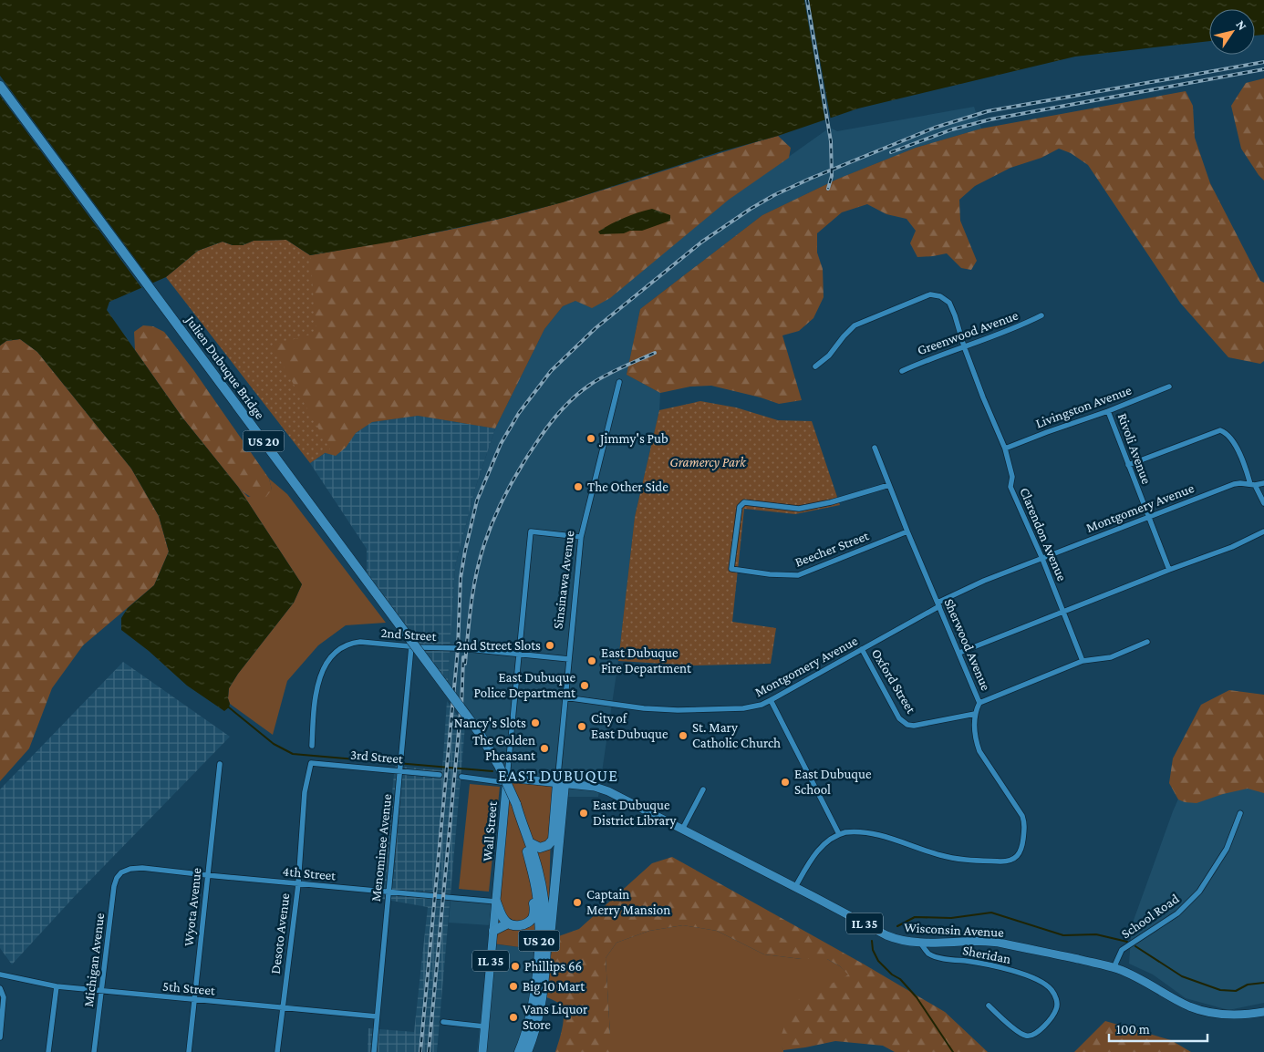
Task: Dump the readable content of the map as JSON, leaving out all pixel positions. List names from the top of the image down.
{
  "streets": {
    "highway": ["Julien Dubuque Bridge", "US 20"],
    "main road": ["Wall Street", "IL 35", "Wisconsin Avenue"],
    "street": [
      "Greenwood Avenue",
      "Livingston Avenue",
      "Rivoli Avenue",
      "Montgomery Avenue",
      "Clarendon Avenue",
      "Beecher Street",
      "Sinsinawa Avenue",
      "2nd Street",
      "Sherwood Avenue",
      "Oxford Street",
      "3rd Street",
      "Menominee Avenue",
      "4th Street",
      "Wyota Avenue",
      "School Road",
      "Desoto Avenue",
      "Sheridan",
      "Michigan Avenue",
      "5th Street"
    ]
  },
  "crossings": [
    ["Greenwood Avenue", "Clarendon Avenue"],
    ["Julien Dubuque Bridge", "US 20"],
    ["Livingston Avenue", "Rivoli Avenue"],
    ["Livingston Avenue", "Clarendon Avenue"],
    ["Rivoli Avenue", "Montgomery Avenue"],
    ["Montgomery Avenue", "Clarendon Avenue"],
    ["Montgomery Avenue", "Sinsinawa Avenue"],
    ["Montgomery Avenue", "Sherwood Avenue"],
    ["Montgomery Avenue", "Oxford Street"],
    ["Beecher Street", "Sherwood Avenue"],
    ["Sinsinawa Avenue", "2nd Street"],
    ["Sinsinawa Avenue", "Wall Street"],
    ["Sinsinawa Avenue", "IL 35"],
    ["Sinsinawa Avenue", "Wisconsin Avenue"],
    ["2nd Street", "Wall Street"],
    ["2nd Street", "Menominee Avenue"],
    ["Sherwood Avenue", "Oxford Street"],
    ["3rd Street", "Menominee Avenue"],
    ["3rd Street", "Desoto Avenue"],
    ["Wall Street", "4th Street"],
    ["Wall Street", "IL 35"],
    ["Menominee Avenue", "4th Street"],
    ["Menominee Avenue", "5th Street"],
    ["4th Street", "Wyota Avenue"],
    ["4th Street", "Desoto Avenue"],
    ["4th Street", "Michigan Avenue"],
    ["Wyota Avenue", "5th Street"],
    ["School Road", "Wisconsin Avenue"],
    ["IL 35", "Wisconsin Avenue"],
    ["Wisconsin Avenue", "Sheridan"],
    ["Desoto Avenue", "5th Street"],
    ["Michigan Avenue", "5th Street"]
  ],
  "districts": ["EAST DUBUQUE"],
  "parks": ["Gramercy Park"],
  "places": [
    "Jimmy's Pub",
    "The Other Side",
    "2nd Street Slots",
    "East Dubuque Fire Department",
    "East Dubuque Police Department",
    "Nancy's Slots",
    "City of East Dubuque",
    "St. Mary Catholic Church",
    "The Golden Pheasant",
    "East Dubuque School",
    "East Dubuque District Library",
    "Captain Merry Mansion",
    "Phillips 66",
    "Big 10 Mart",
    "Vans Liquor Store"
  ],
  "scale_bar": "100 m",
  "north": "top right"
}
